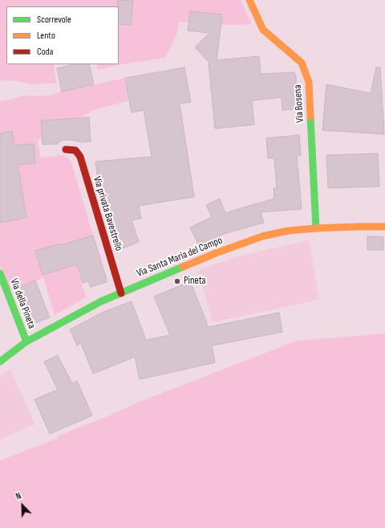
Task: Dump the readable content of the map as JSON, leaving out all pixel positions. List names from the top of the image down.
{
  "streets": {
    "street": [
      "Via Bosena",
      "Via privata Bavestrello",
      "Via Santa Maria del Campo",
      "Via della Pineta"
    ]
  },
  "crossings": [
    ["Via Bosena", "Via Santa Maria del Campo"],
    ["Via privata Bavestrello", "Via Santa Maria del Campo"],
    ["Via Santa Maria del Campo", "Via della Pineta"]
  ],
  "places": ["Pineta"],
  "legend": ["Scorrevole", "Lento", "Coda"],
  "north": "top left"
}
